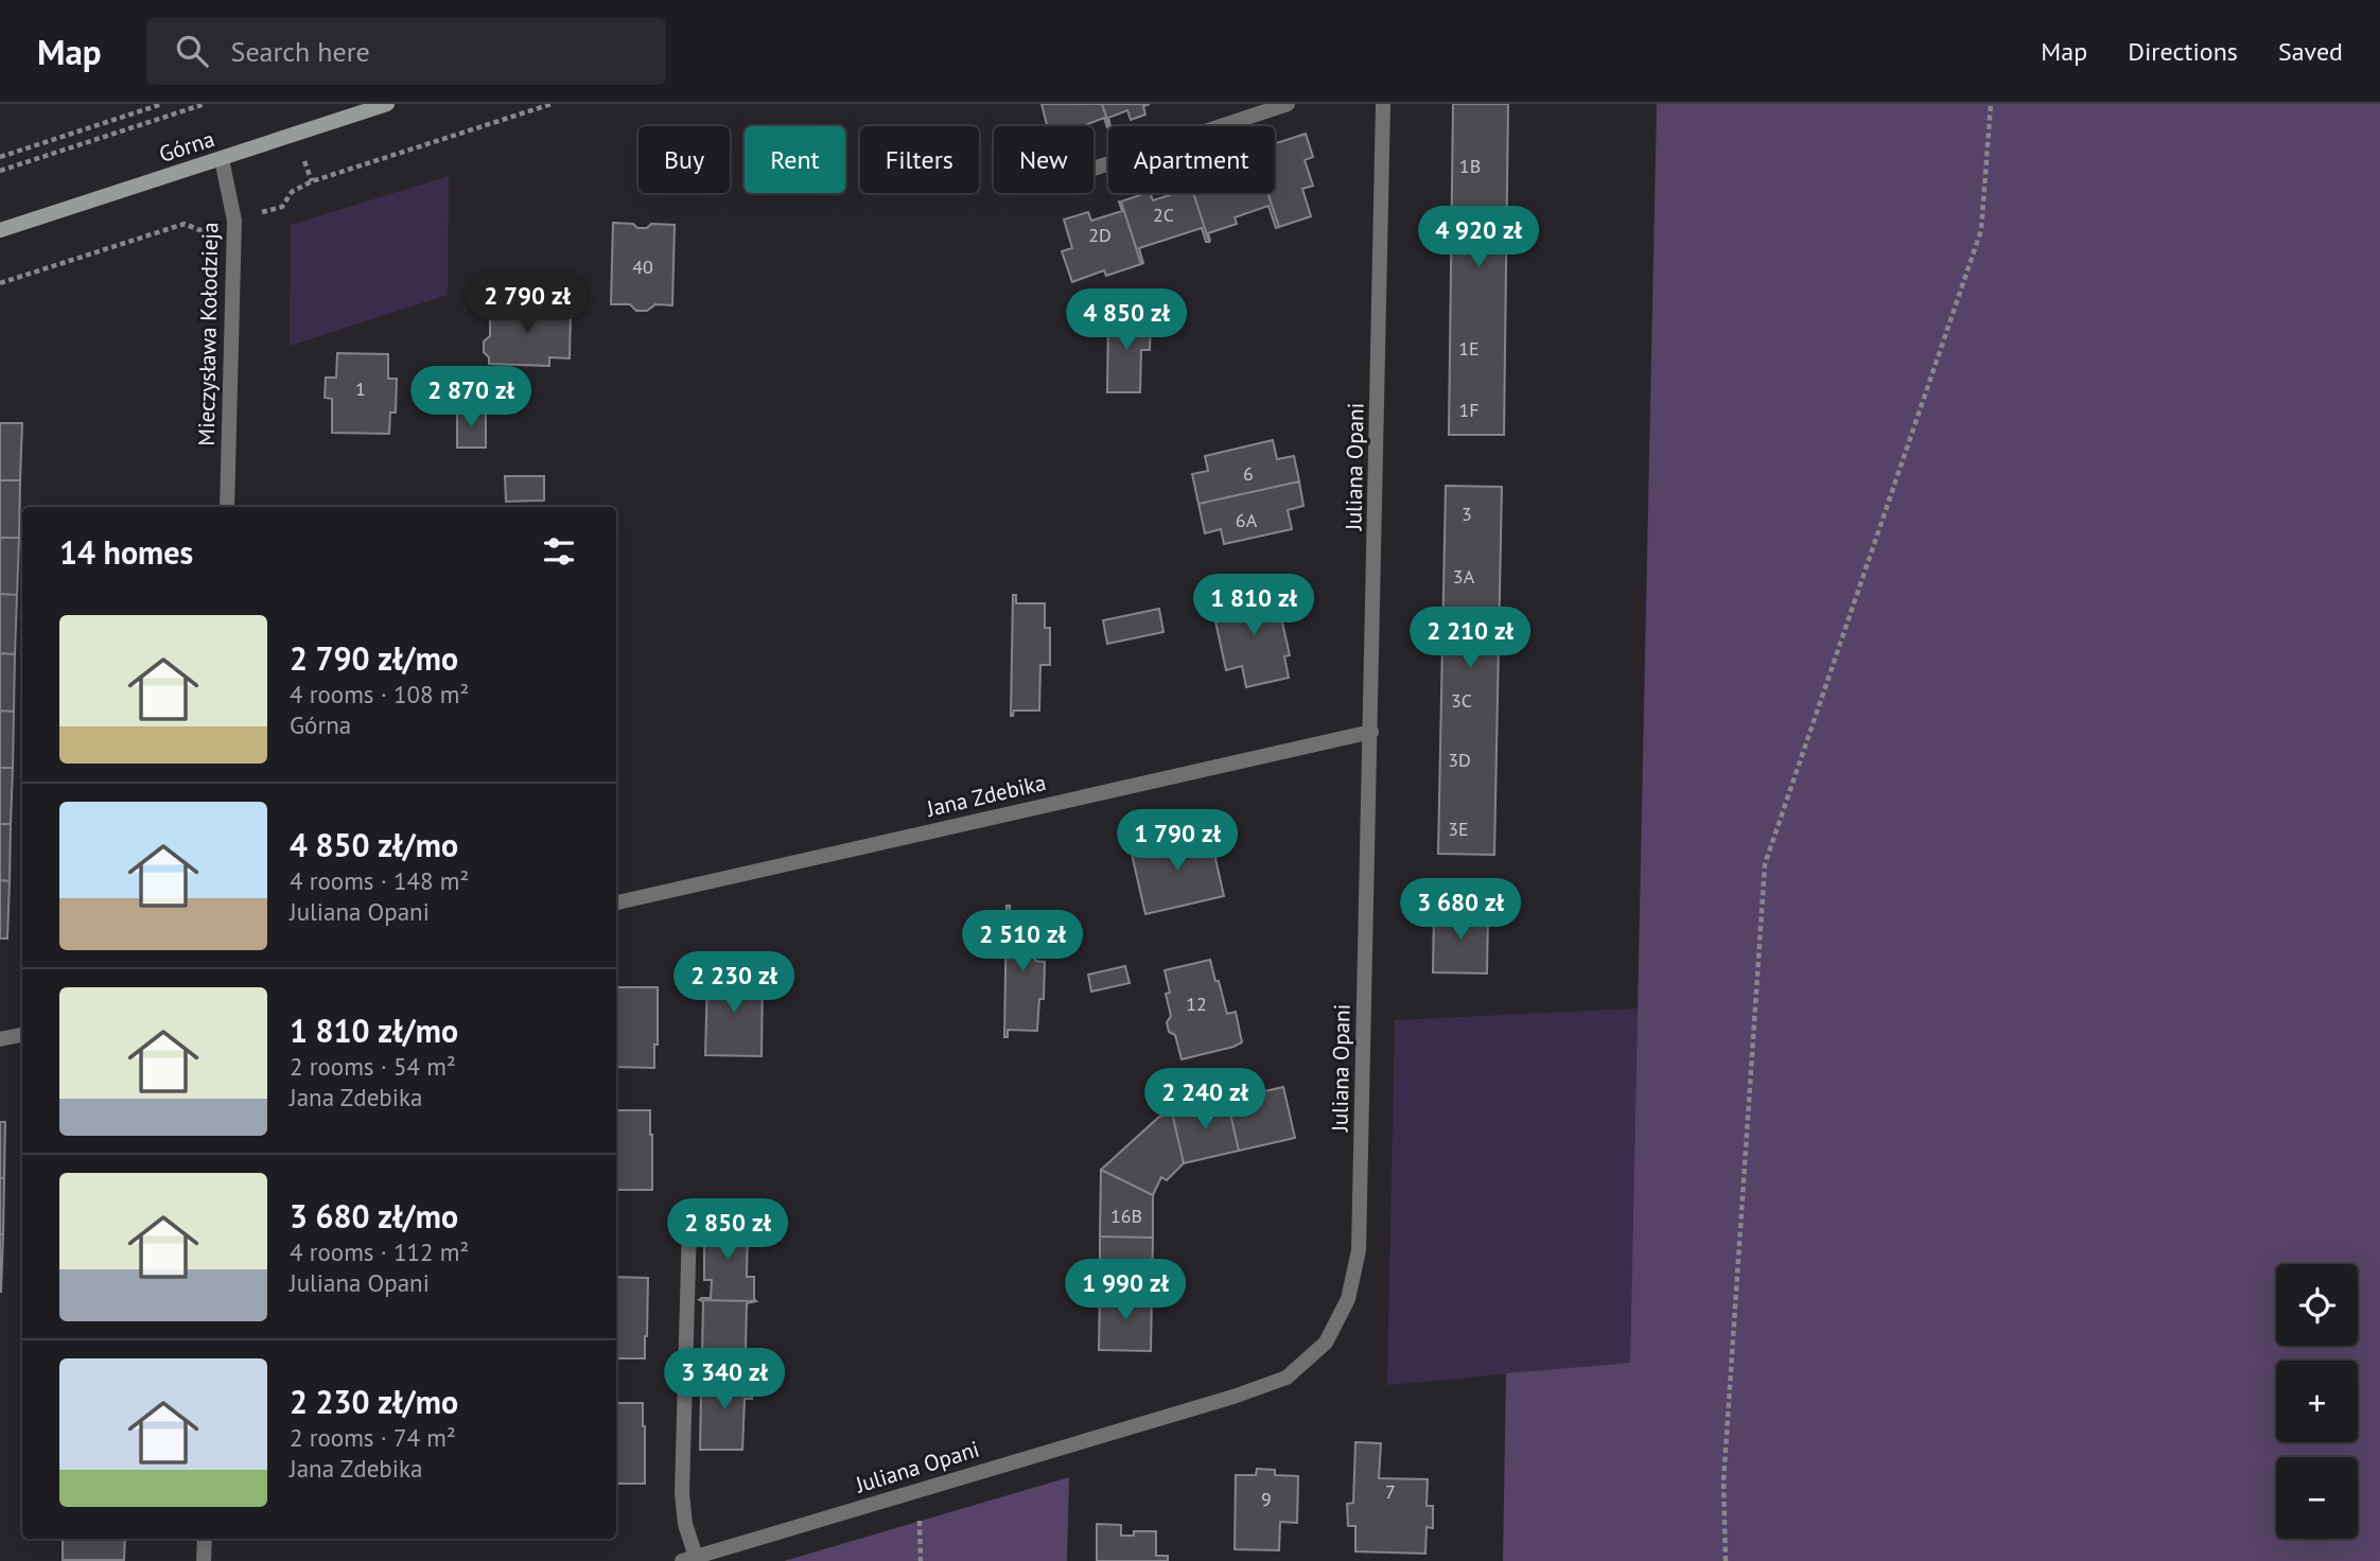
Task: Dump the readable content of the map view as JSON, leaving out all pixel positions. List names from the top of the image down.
{
  "streets": {
    "street": [
      "Górna",
      "Mieczysława Kołodzieja",
      "Juliana Opani",
      "Jana Zdebika"
    ]
  },
  "crossings": [
    ["Górna", "Mieczysława Kołodzieja"],
    ["Juliana Opani", "Jana Zdebika"]
  ],
  "house_numbers": [
    "1B",
    "2C",
    "2D",
    "40",
    "1E",
    "1",
    "1F",
    "6",
    "3",
    "6A",
    "3A",
    "3C",
    "3D",
    "3E",
    "12",
    "16B",
    "7",
    "9"
  ],
  "page": {
    "header": "Map",
    "search": "Search here",
    "nav": ["Map", "Directions", "Saved"],
    "chip": [
      "Buy",
      "Rent",
      "Filters",
      "New",
      "Apartment"
    ],
    "price": [
      "4 920 zł",
      "2 790 zł",
      "4 850 zł",
      "2 870 zł",
      "1 810 zł",
      "2 210 zł",
      "1 790 zł",
      "3 680 zł",
      "2 510 zł",
      "2 230 zł",
      "2 240 zł",
      "2 850 zł",
      "1 990 zł",
      "3 340 zł"
    ],
    "heading": "14 homes",
    "list": [
      {
        "name": "2 790 zł/mo",
        "note": "4 rooms · 108 m² · Górna"
      },
      {
        "name": "4 850 zł/mo",
        "note": "4 rooms · 148 m² · Juliana Opani"
      },
      {
        "name": "1 810 zł/mo",
        "note": "2 rooms · 54 m² · Jana Zdebika"
      },
      {
        "name": "3 680 zł/mo",
        "note": "4 rooms · 112 m² · Juliana Opani"
      },
      {
        "name": "2 230 zł/mo",
        "note": "2 rooms · 74 m² · Jana Zdebika"
      }
    ],
    "map_buttons": ["+", "−"]
  }
}
